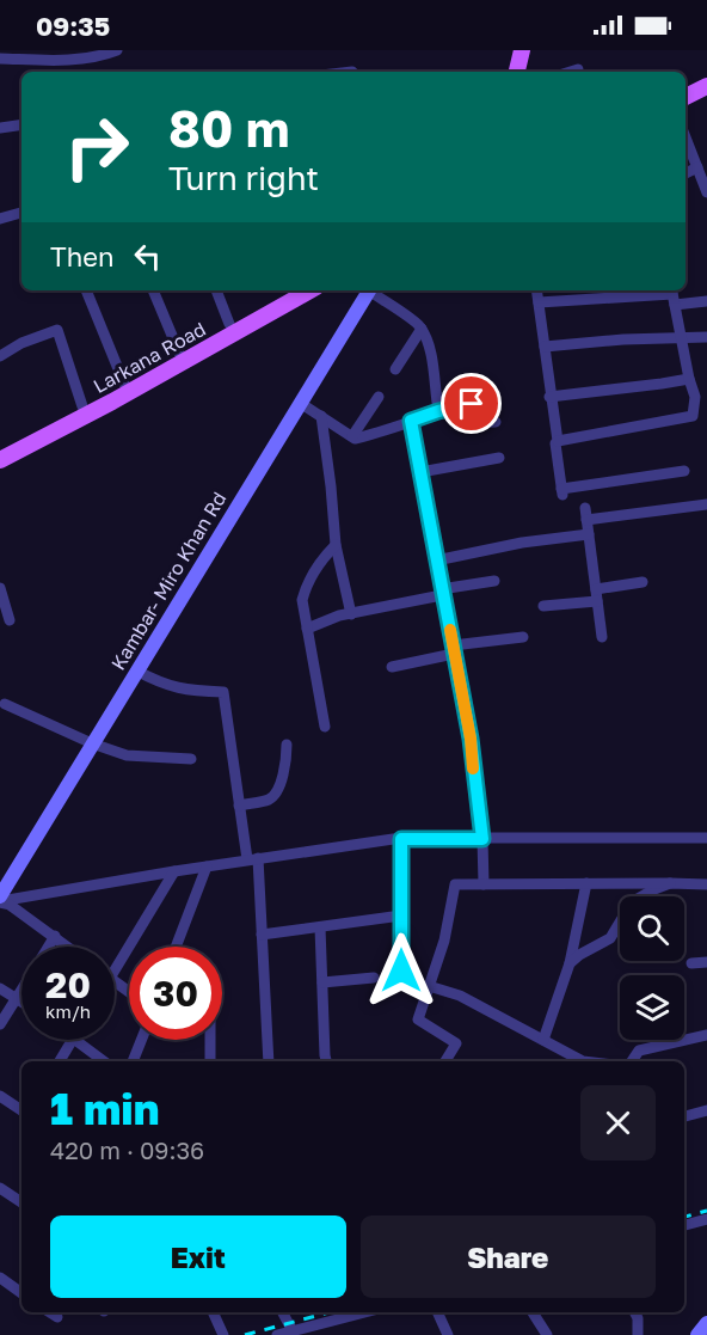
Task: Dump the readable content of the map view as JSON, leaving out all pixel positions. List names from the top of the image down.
{
  "streets": {
    "main road": ["Larkana Road", "Kambar- Miro Khan Rd"]
  },
  "page": {
    "status": "09:35",
    "turn": ["80 m", "Turn right"],
    "then": "Then",
    "speed": "20 km/h",
    "limit": "30",
    "heading": ["1 min", "420 m · 09:36"],
    "buttons": ["Exit", "Share"]
  }
}
